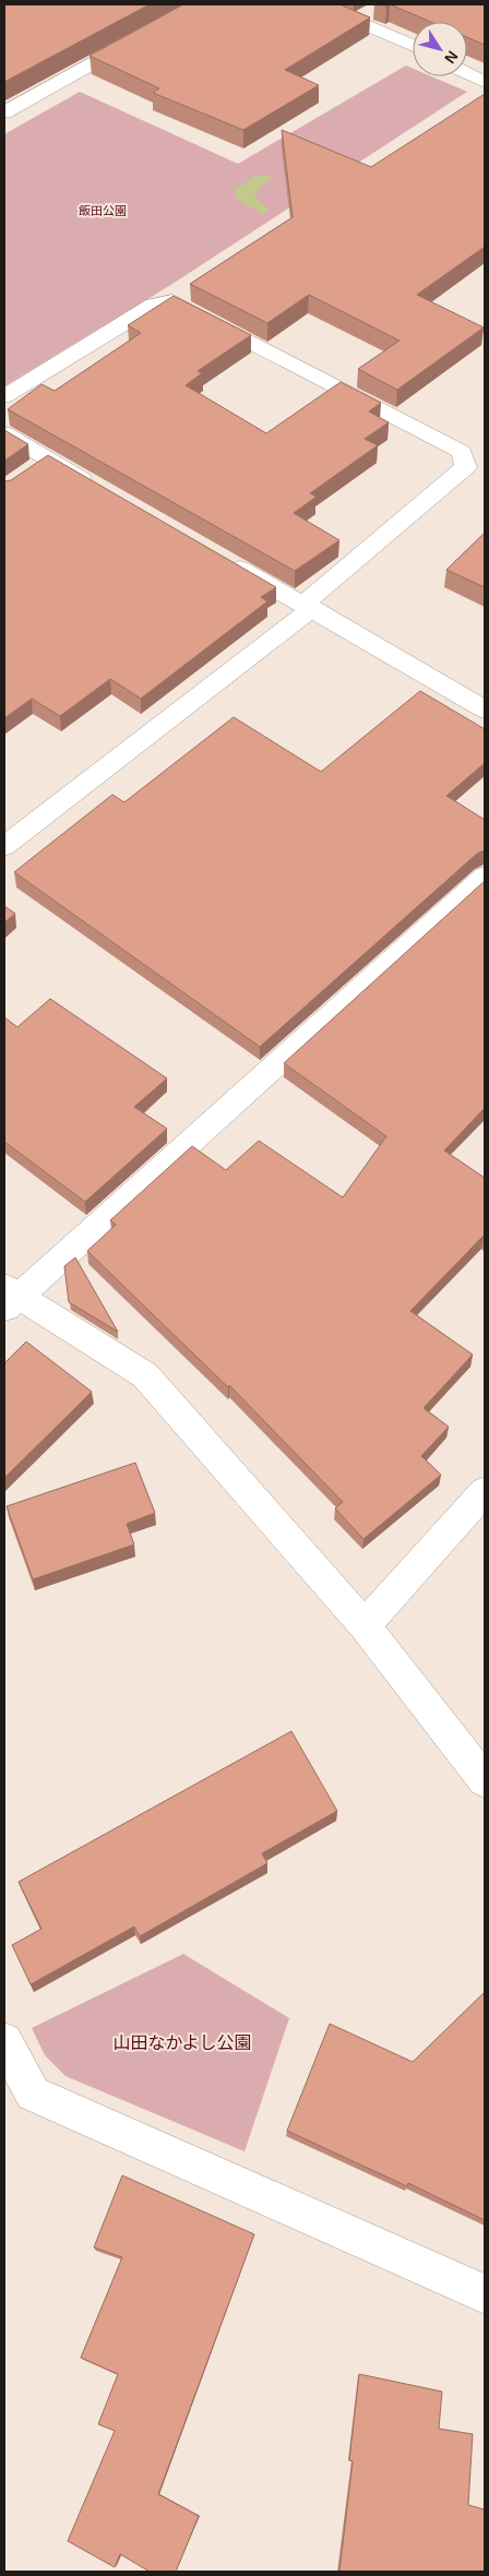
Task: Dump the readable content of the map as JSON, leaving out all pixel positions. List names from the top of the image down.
{
  "parks": ["飯田公園", "山田なかよし公園"],
  "north": "bottom right"
}
